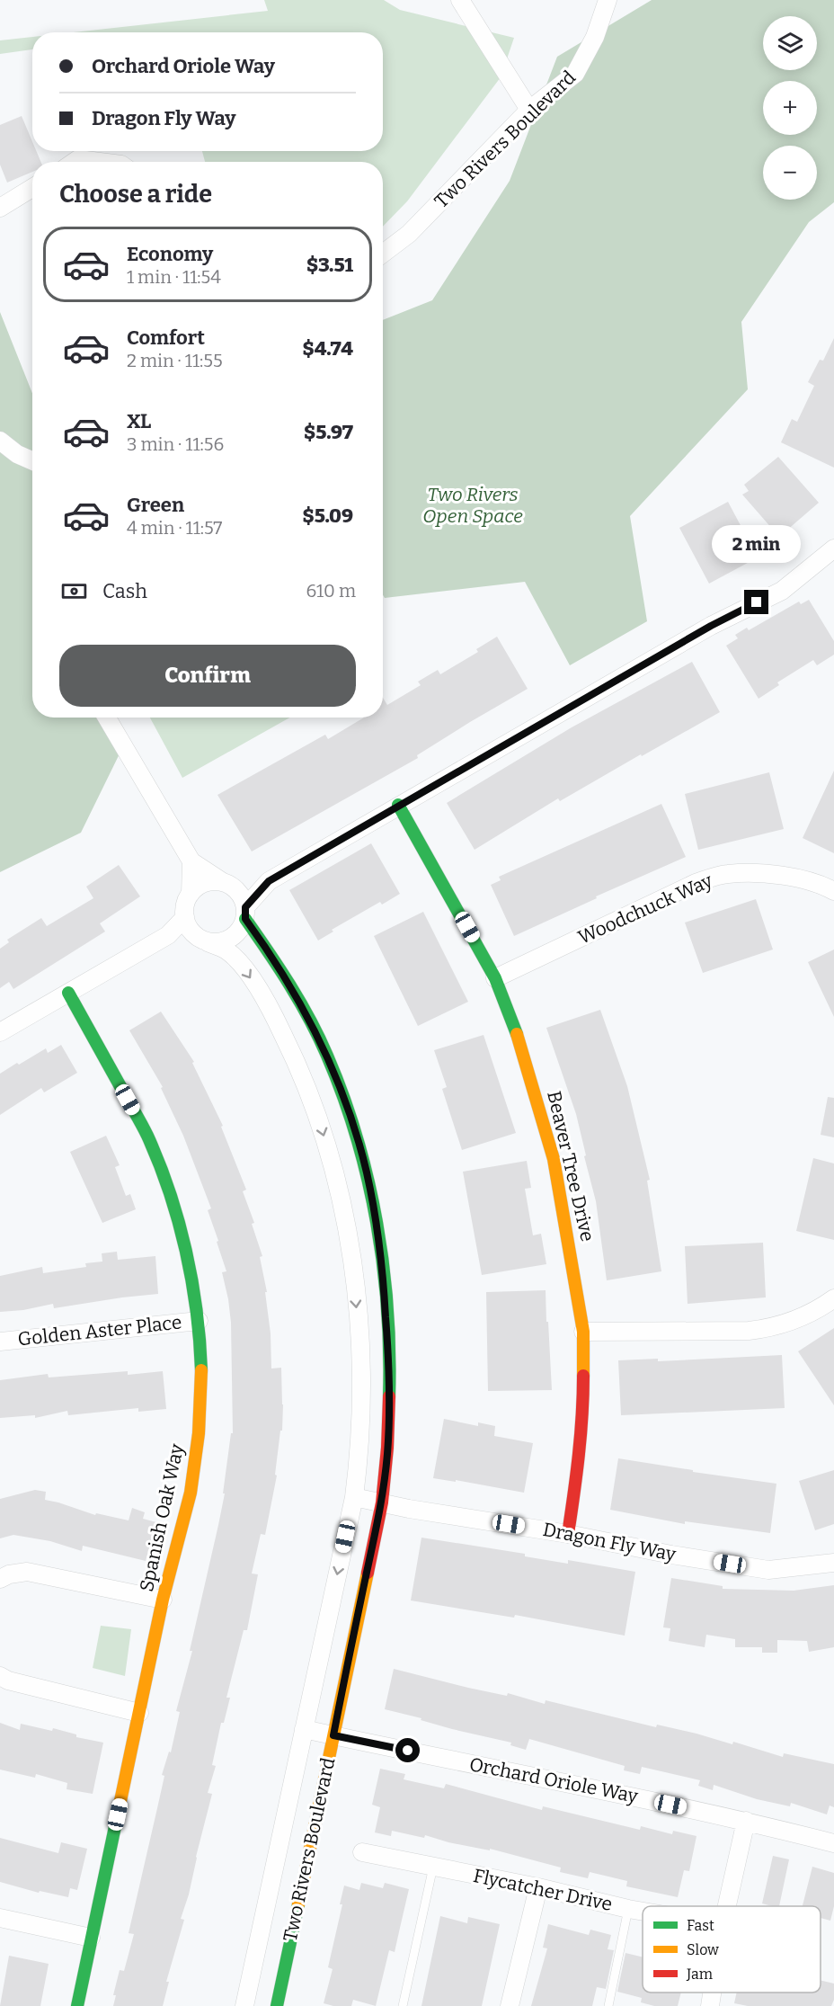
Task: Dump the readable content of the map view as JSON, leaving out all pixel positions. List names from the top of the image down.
{
  "streets": {
    "street": [
      "Two Rivers Boulevard",
      "Woodchuck Way",
      "Beaver Tree Drive",
      "Golden Aster Place",
      "Spanish Oak Way",
      "Dragon Fly Way",
      "Orchard Oriole Way",
      "Flycatcher Drive"
    ]
  },
  "crossings": [
    ["Two Rivers Boulevard", "Dragon Fly Way"],
    ["Two Rivers Boulevard", "Orchard Oriole Way"],
    ["Woodchuck Way", "Beaver Tree Drive"],
    ["Beaver Tree Drive", "Dragon Fly Way"],
    ["Golden Aster Place", "Spanish Oak Way"]
  ],
  "parks": ["Two Rivers Open Space"],
  "legend": ["Fast", "Slow", "Jam"],
  "page": {
    "map_buttons": ["+", "−"],
    "banner": ["Orchard Oriole Way", "Dragon Fly Way"],
    "heading": "Choose a ride",
    "list": [
      {
        "name": "Economy",
        "note": "1 min · 11:54",
        "value": "$3.51"
      },
      {
        "name": "Comfort",
        "note": "2 min · 11:55",
        "value": "$4.74"
      },
      {
        "name": "XL",
        "note": "3 min · 11:56",
        "value": "$5.97"
      },
      {
        "name": "Green",
        "note": "4 min · 11:57",
        "value": "$5.09"
      }
    ],
    "bubble": "2 min",
    "pay": ["Cash", "610 m"],
    "buttons": "Confirm"
  }
}
